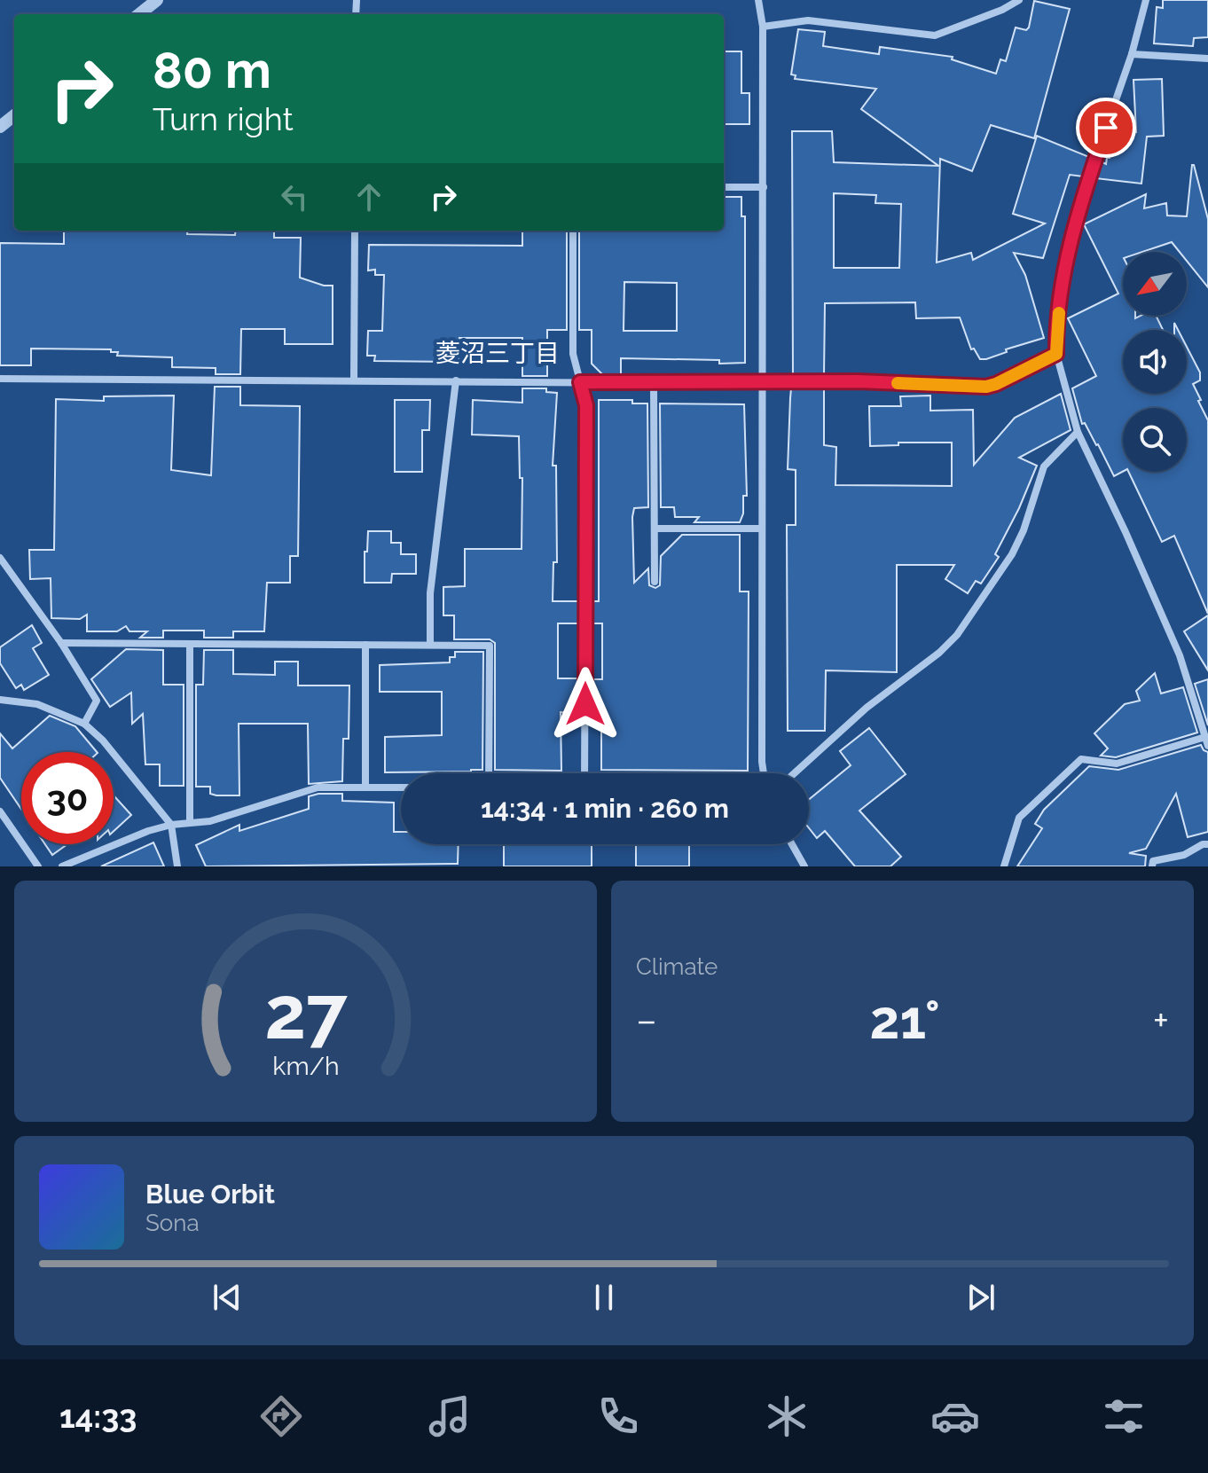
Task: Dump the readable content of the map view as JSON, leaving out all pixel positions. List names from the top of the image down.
{
  "districts": ["菱沼三丁目"],
  "north": "bottom left",
  "page": {
    "turn": ["80 m", "Turn right"],
    "limit": "30",
    "trip": "14:34 · 1 min · 260 m",
    "tile": "Climate",
    "heat": ["−", "21°", "+"],
    "song": ["Blue Orbit", "Sona"],
    "tabs": "14:33",
    "gauge": ["27", "km/h"]
  }
}
